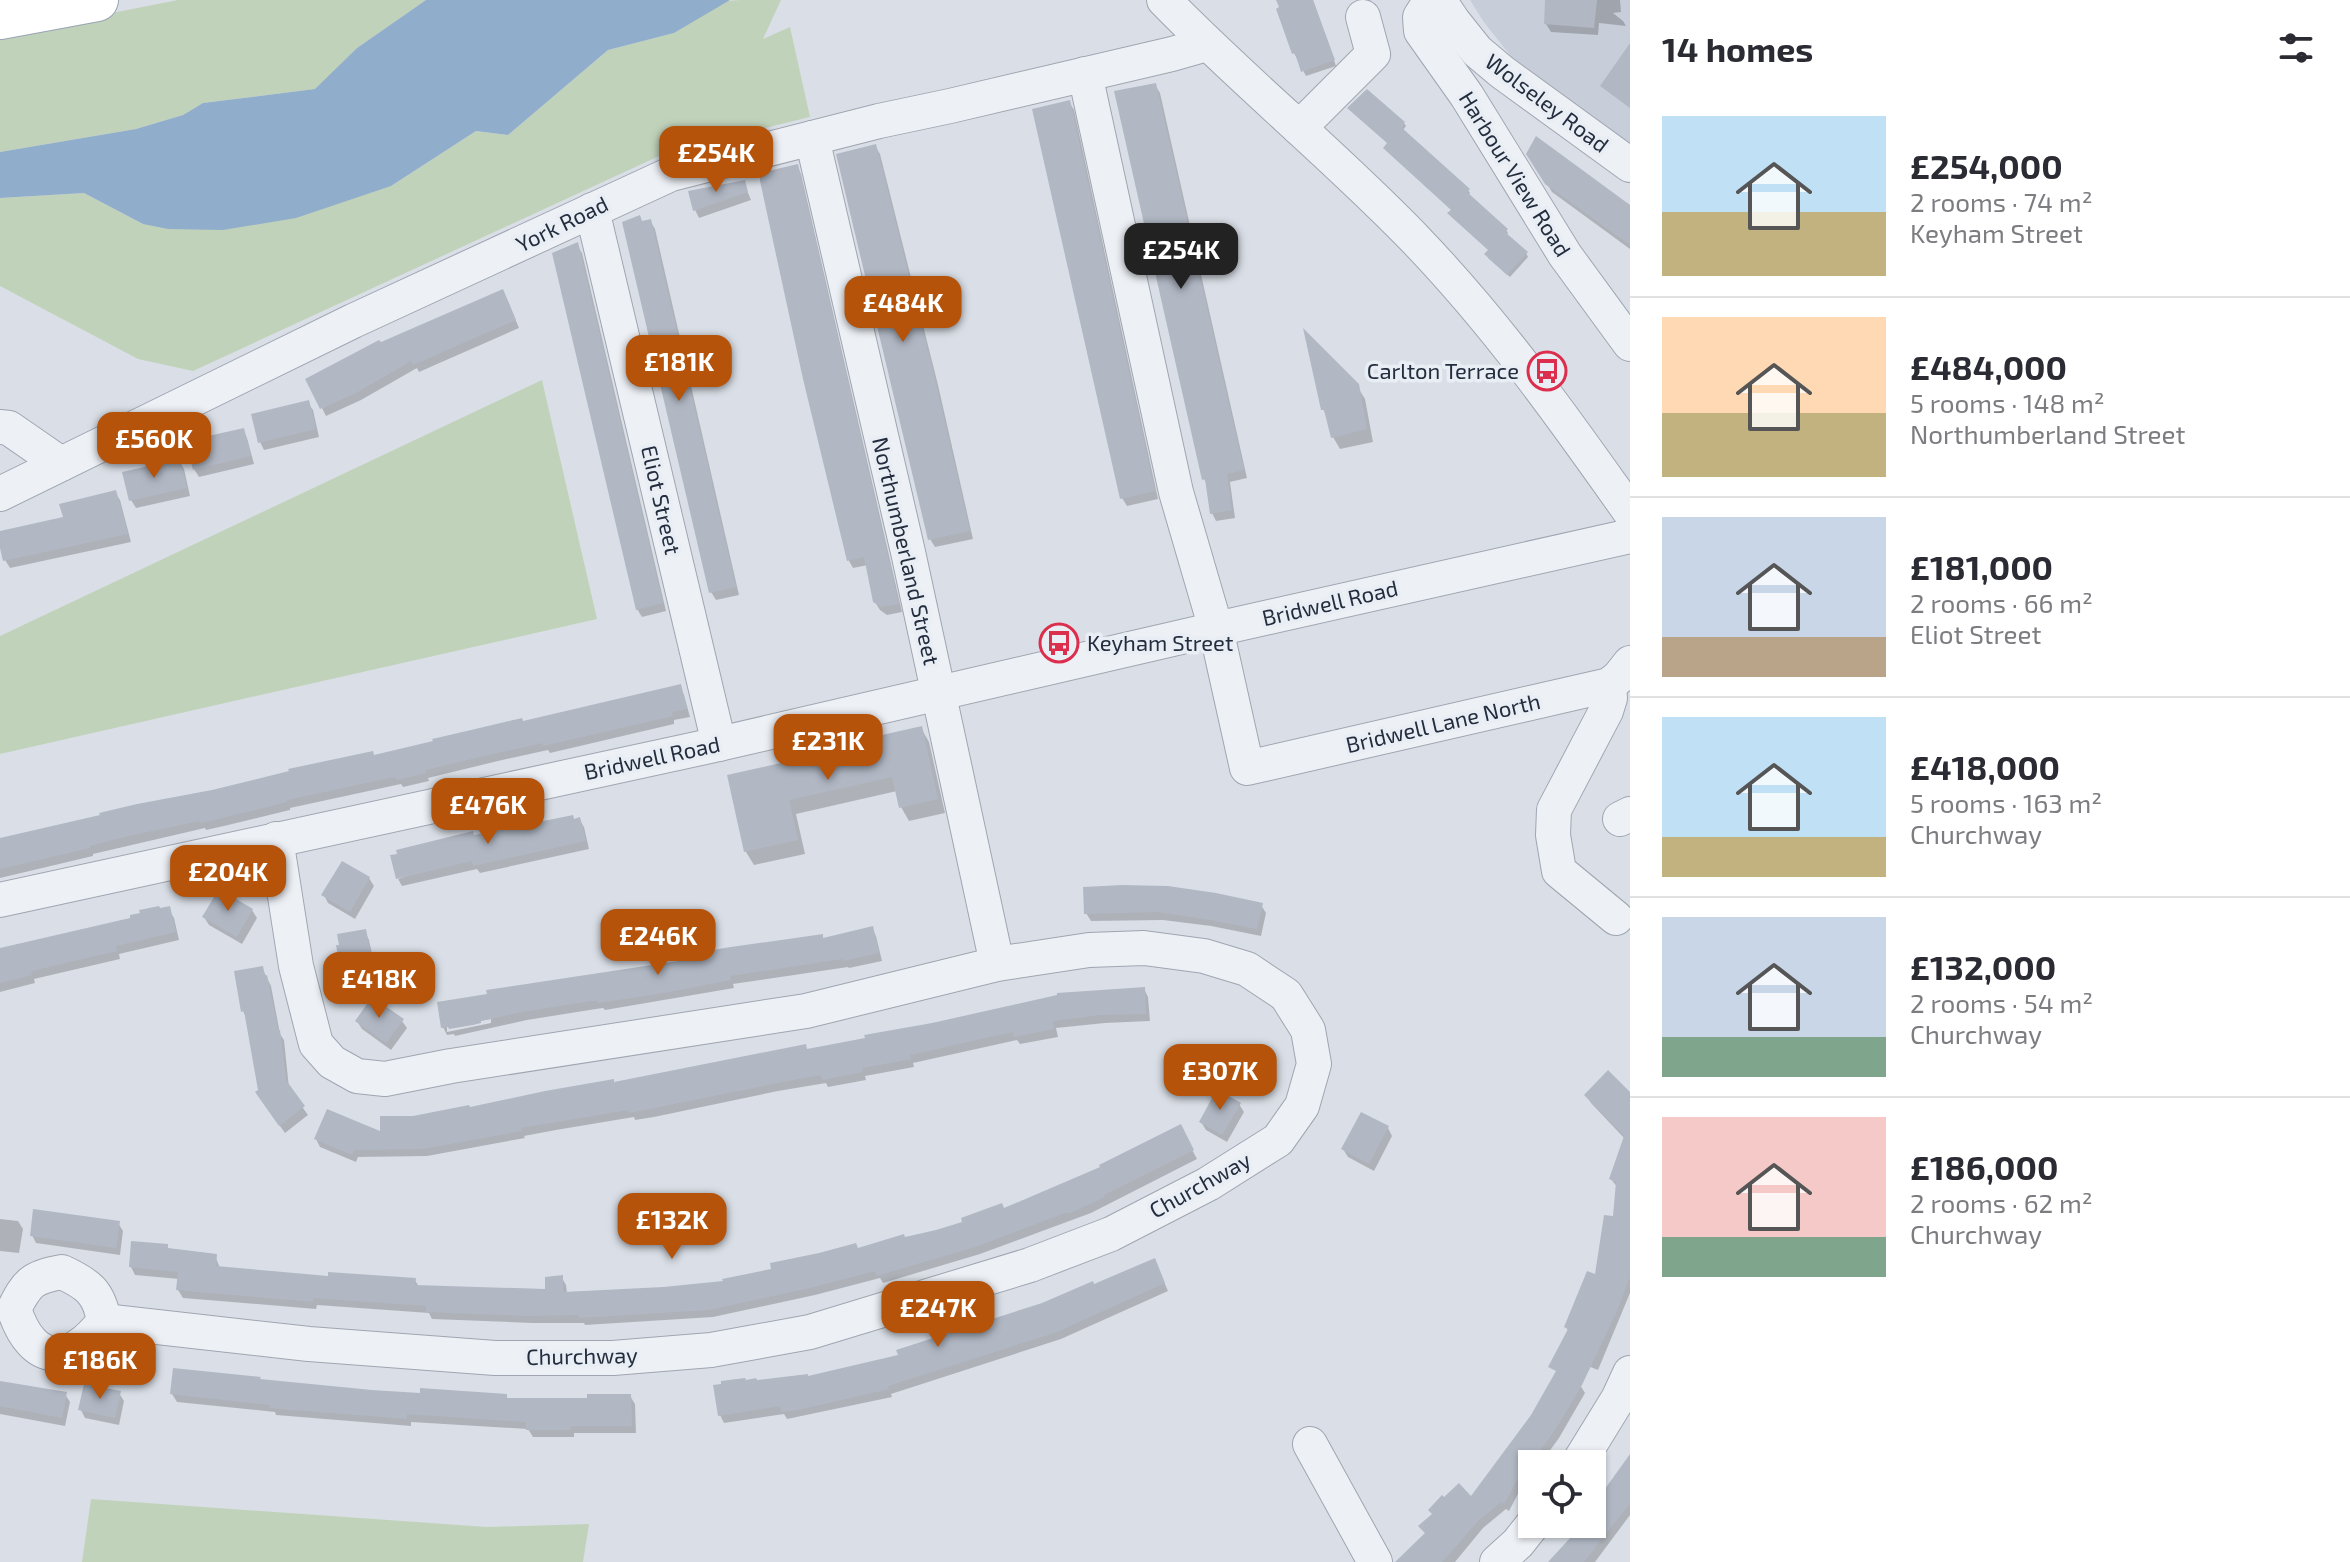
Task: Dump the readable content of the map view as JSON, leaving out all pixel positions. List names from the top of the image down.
{
  "streets": {
    "street": [
      "Wolseley Road",
      "Harbour View Road",
      "York Road",
      "Eliot Street",
      "Northumberland Street",
      "Bridwell Road",
      "Bridwell Lane North",
      "Churchway"
    ]
  },
  "crossings": [
    ["York Road", "Eliot Street"],
    ["York Road", "Northumberland Street"],
    ["Eliot Street", "Bridwell Road"],
    ["Northumberland Street", "Bridwell Road"],
    ["Northumberland Street", "Churchway"],
    ["Bridwell Road", "Bridwell Lane North"],
    ["Bridwell Road", "Churchway"]
  ],
  "places": {
    "bus stop": ["Carlton Terrace", "Keyham Street"]
  },
  "page": {
    "heading": "14 homes",
    "list": [
      {
        "name": "£254,000",
        "note": "2 rooms · 74 m² · Keyham Street"
      },
      {
        "name": "£484,000",
        "note": "5 rooms · 148 m² · Northumberland Street"
      },
      {
        "name": "£181,000",
        "note": "2 rooms · 66 m² · Eliot Street"
      },
      {
        "name": "£418,000",
        "note": "5 rooms · 163 m² · Churchway"
      },
      {
        "name": "£132,000",
        "note": "2 rooms · 54 m² · Churchway"
      },
      {
        "name": "£186,000",
        "note": "2 rooms · 62 m² · Churchway"
      }
    ],
    "price": [
      "£254K",
      "£254K",
      "£484K",
      "£181K",
      "£560K",
      "£231K",
      "£476K",
      "£204K",
      "£246K",
      "£418K",
      "£307K",
      "£132K",
      "£247K",
      "£186K"
    ]
  }
}
